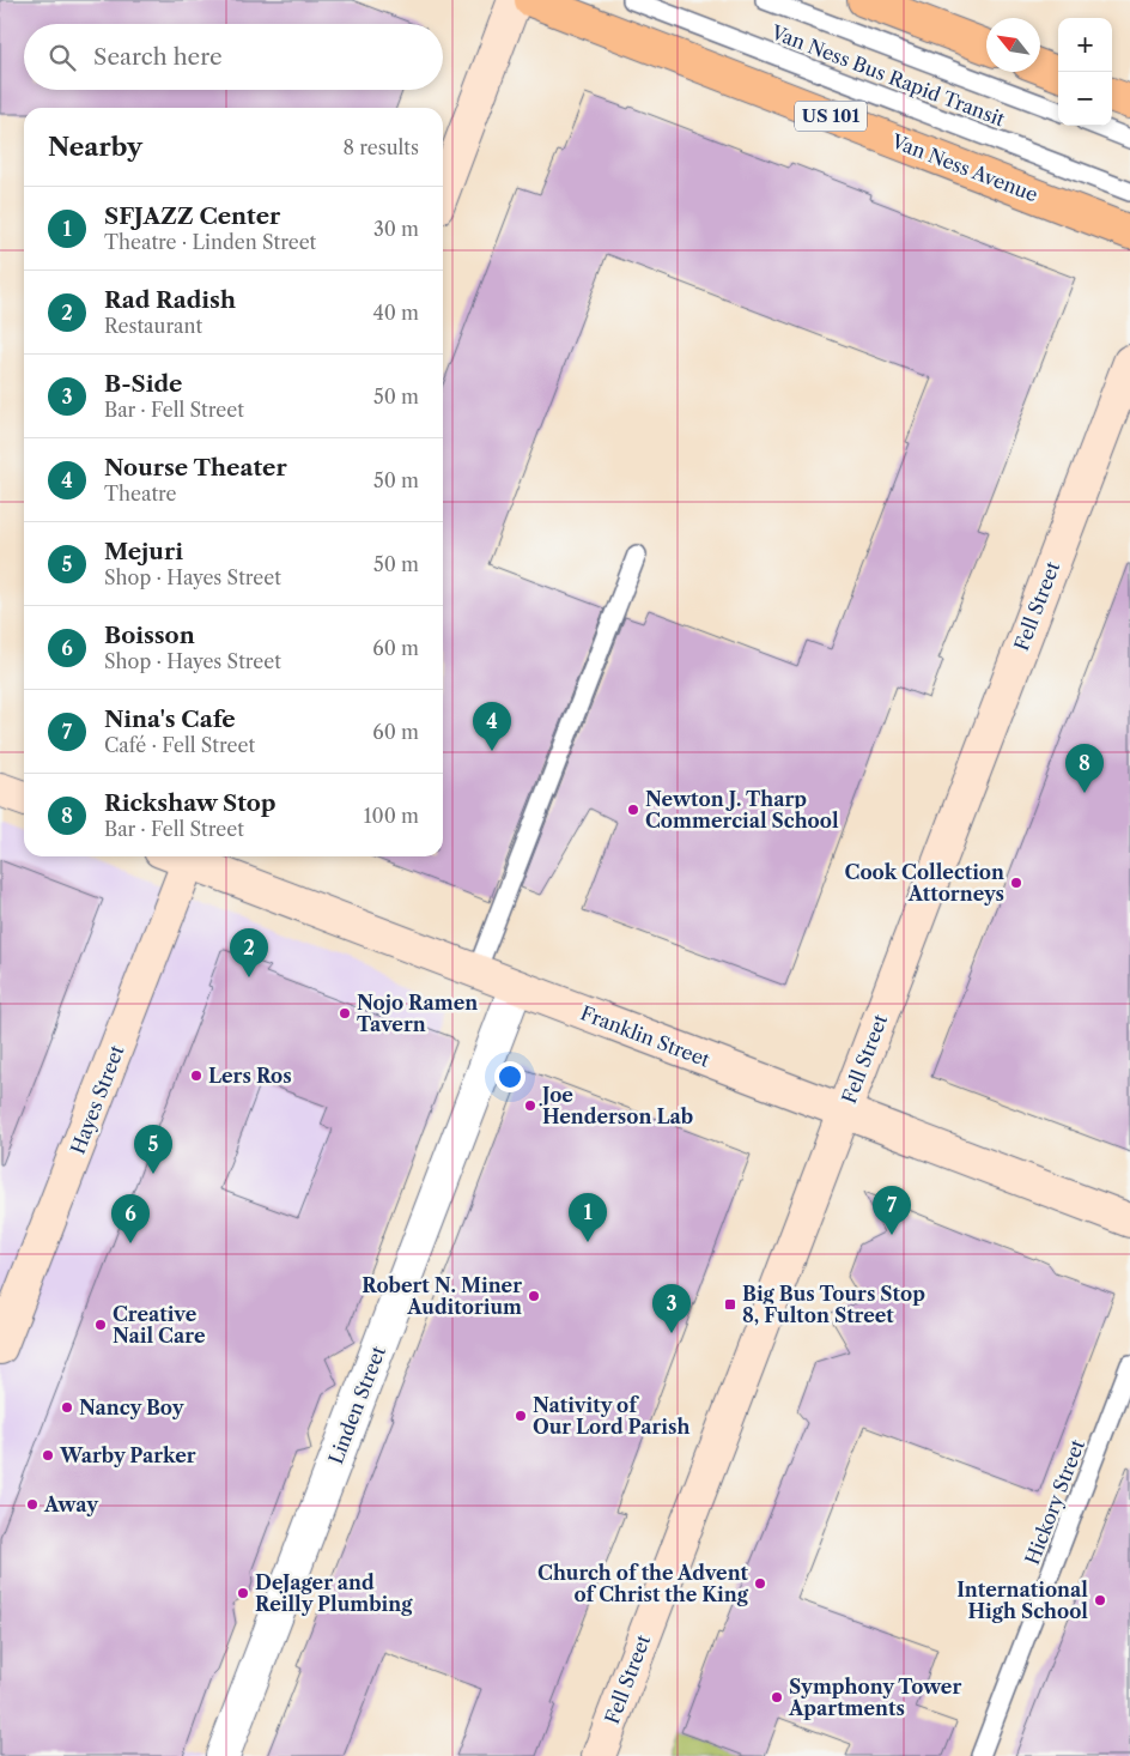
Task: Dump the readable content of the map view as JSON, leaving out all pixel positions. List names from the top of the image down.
{
  "streets": {
    "highway": ["US 101", "Van Ness Avenue"],
    "main road": ["Fell Street", "Franklin Street", "Hayes Street"],
    "street": ["Linden Street"],
    "lane": ["Van Ness Bus Rapid Transit", "Hickory Street"]
  },
  "crossings": [
    ["Fell Street", "Franklin Street"],
    ["Franklin Street", "Linden Street"]
  ],
  "places": {
    "other": [
      "Newton J. Tharp Commercial School",
      "Cook Collection Attorneys",
      "Nojo Ramen Tavern",
      "Lers Ros",
      "Joe Henderson Lab",
      "Robert N. Miner Auditorium",
      "Creative Nail Care",
      "Nancy Boy",
      "Nativity of Our Lord Parish",
      "Warby Parker",
      "Away",
      "Church of the Advent of Christ the King",
      "DeJager and Reilly Plumbing",
      "International High School",
      "Symphony Tower Apartments"
    ],
    "transit": ["Big Bus Tours Stop 8, Fulton Street"]
  },
  "north": "top left",
  "page": {
    "map_buttons": ["+", "−"],
    "search": "Search here",
    "heading": ["Nearby", "8 results"],
    "list": [
      {
        "mark": "1",
        "name": "SFJAZZ Center",
        "note": "Theatre · Linden Street",
        "value": "30 m"
      },
      {
        "mark": "2",
        "name": "Rad Radish",
        "note": "Restaurant",
        "value": "40 m"
      },
      {
        "mark": "3",
        "name": "B-Side",
        "note": "Bar · Fell Street",
        "value": "50 m"
      },
      {
        "mark": "4",
        "name": "Nourse Theater",
        "note": "Theatre",
        "value": "50 m"
      },
      {
        "mark": "5",
        "name": "Mejuri",
        "note": "Shop · Hayes Street",
        "value": "50 m"
      },
      {
        "mark": "6",
        "name": "Boisson",
        "note": "Shop · Hayes Street",
        "value": "60 m"
      },
      {
        "mark": "7",
        "name": "Nina's Cafe",
        "note": "Café · Fell Street",
        "value": "60 m"
      },
      {
        "mark": "8",
        "name": "Rickshaw Stop",
        "note": "Bar · Fell Street",
        "value": "100 m"
      }
    ],
    "pins": [
      "4",
      "8",
      "2",
      "5",
      "7",
      "1",
      "6",
      "3"
    ]
  }
}
